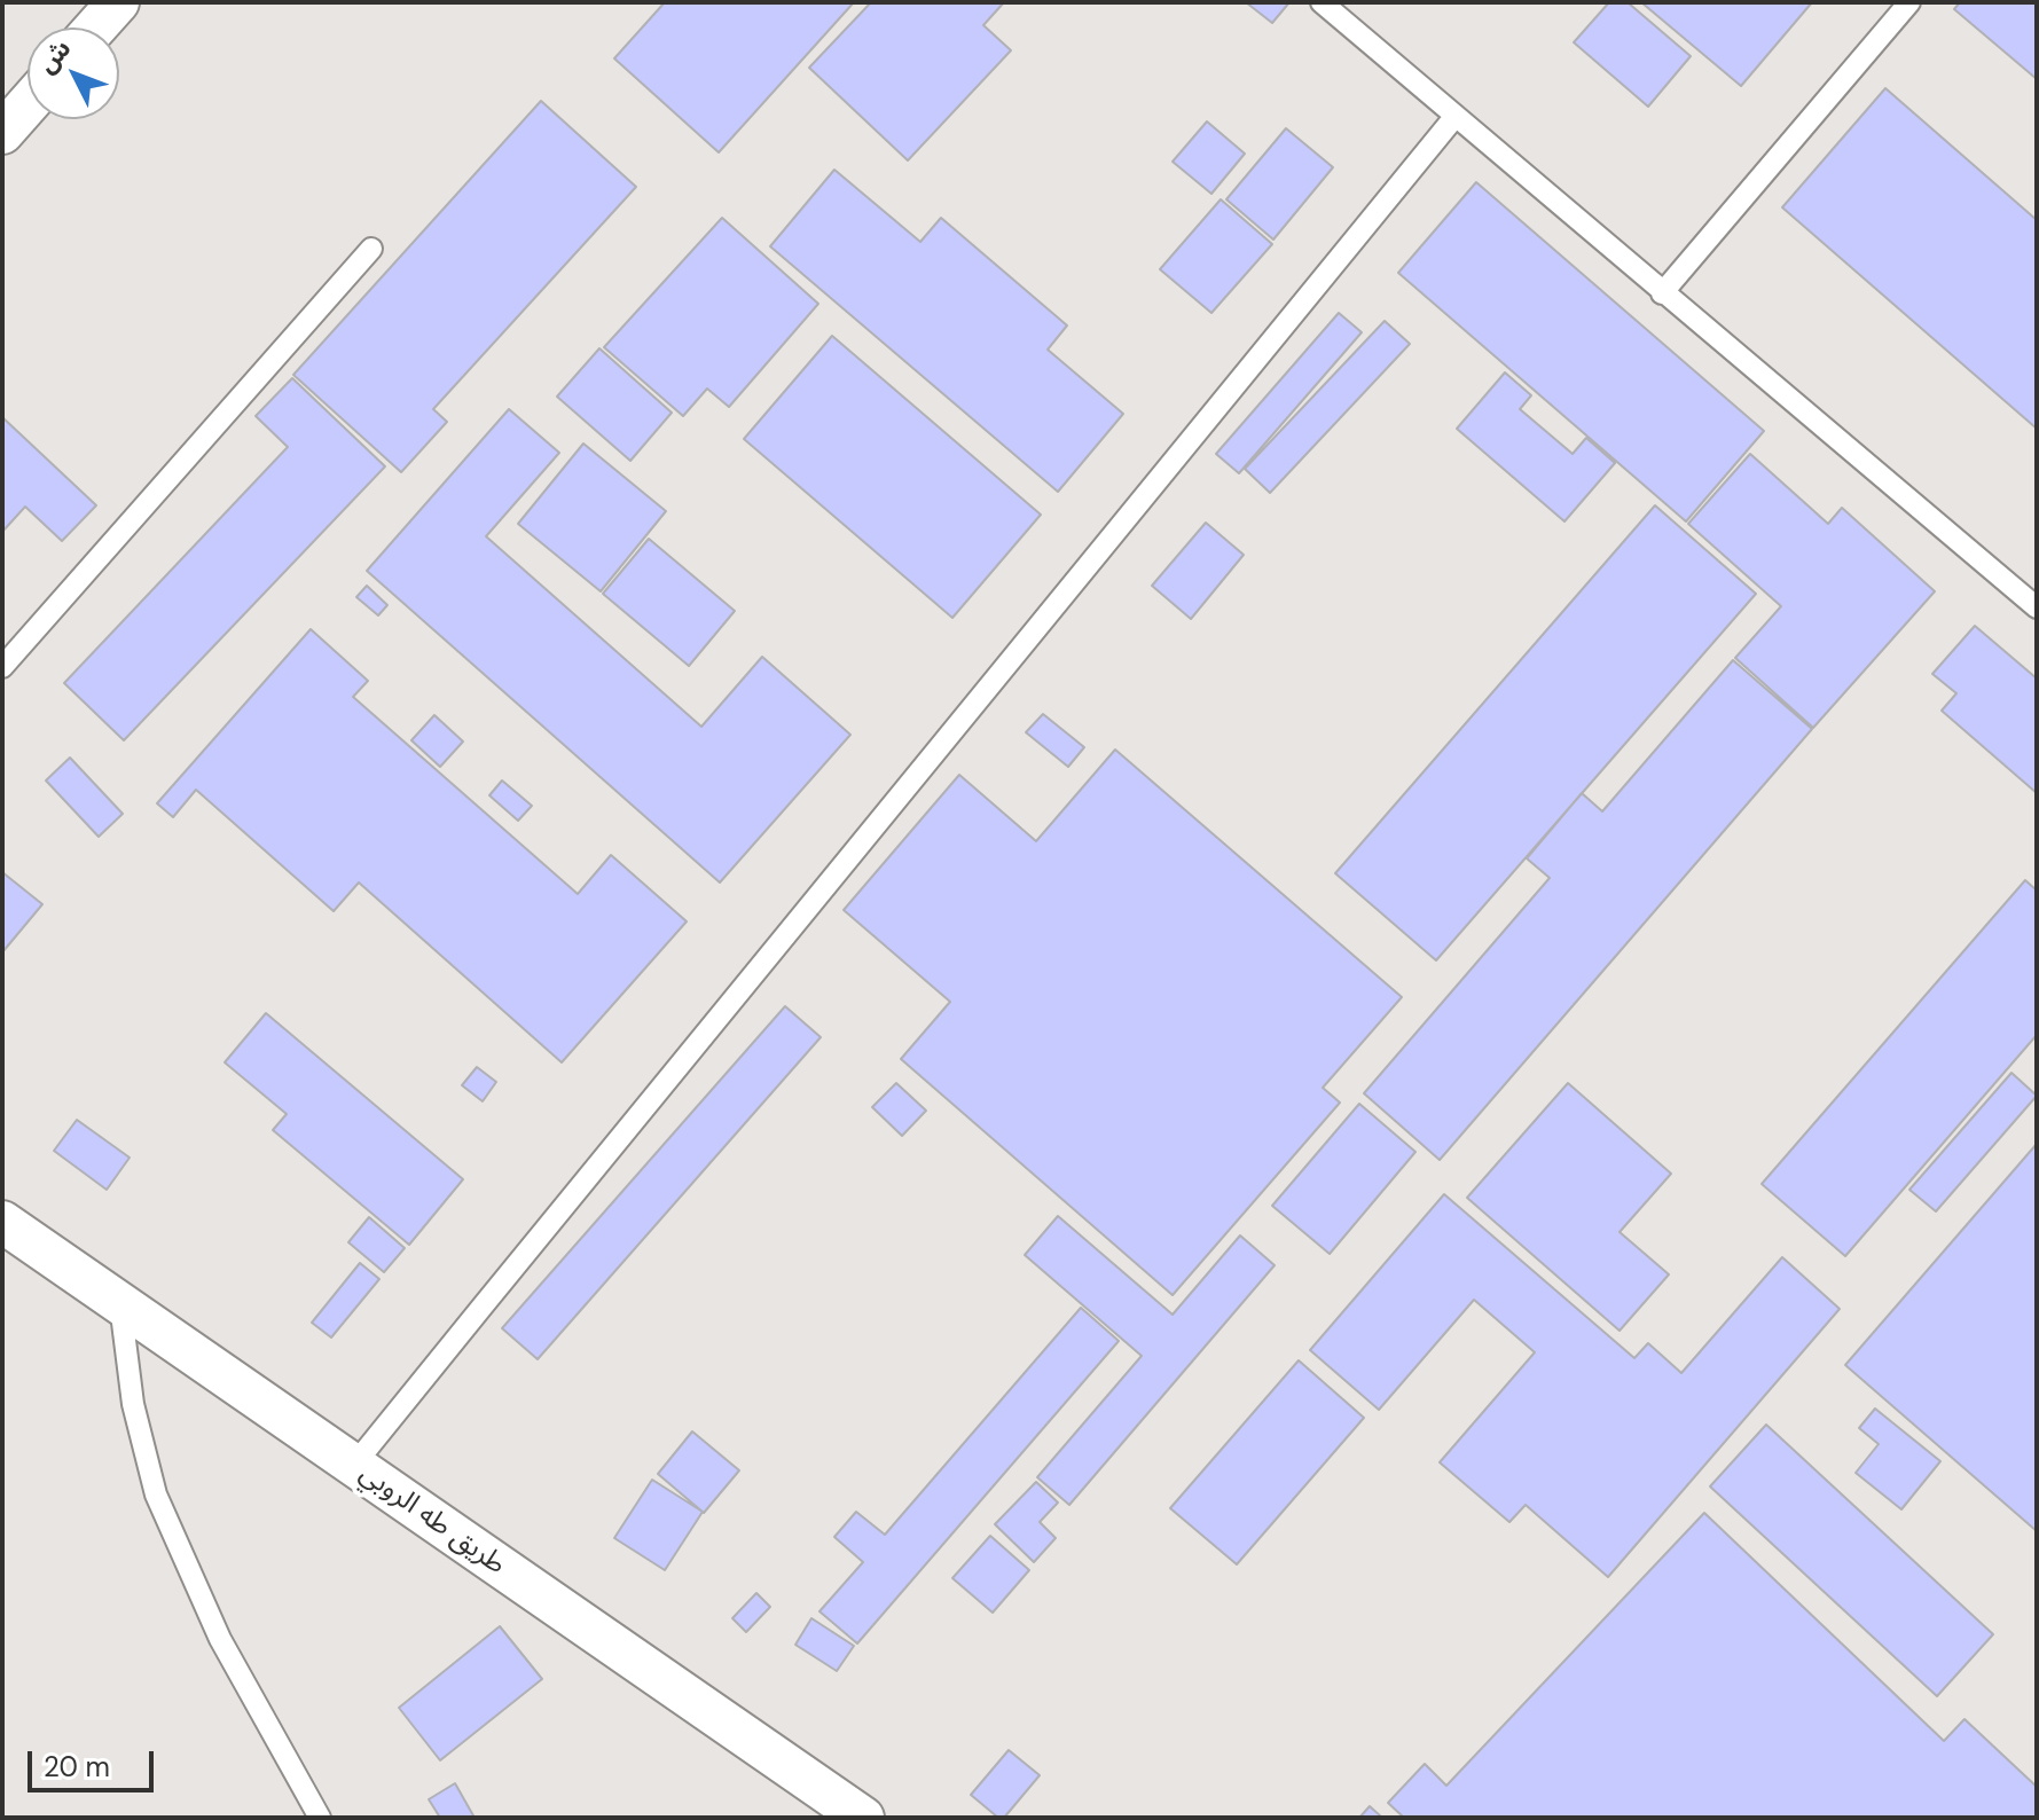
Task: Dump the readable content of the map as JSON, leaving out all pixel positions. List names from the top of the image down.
{
  "streets": {
    "street": ["طريق طه الروبي"]
  },
  "scale_bar": "20 m",
  "north": "top left"
}
